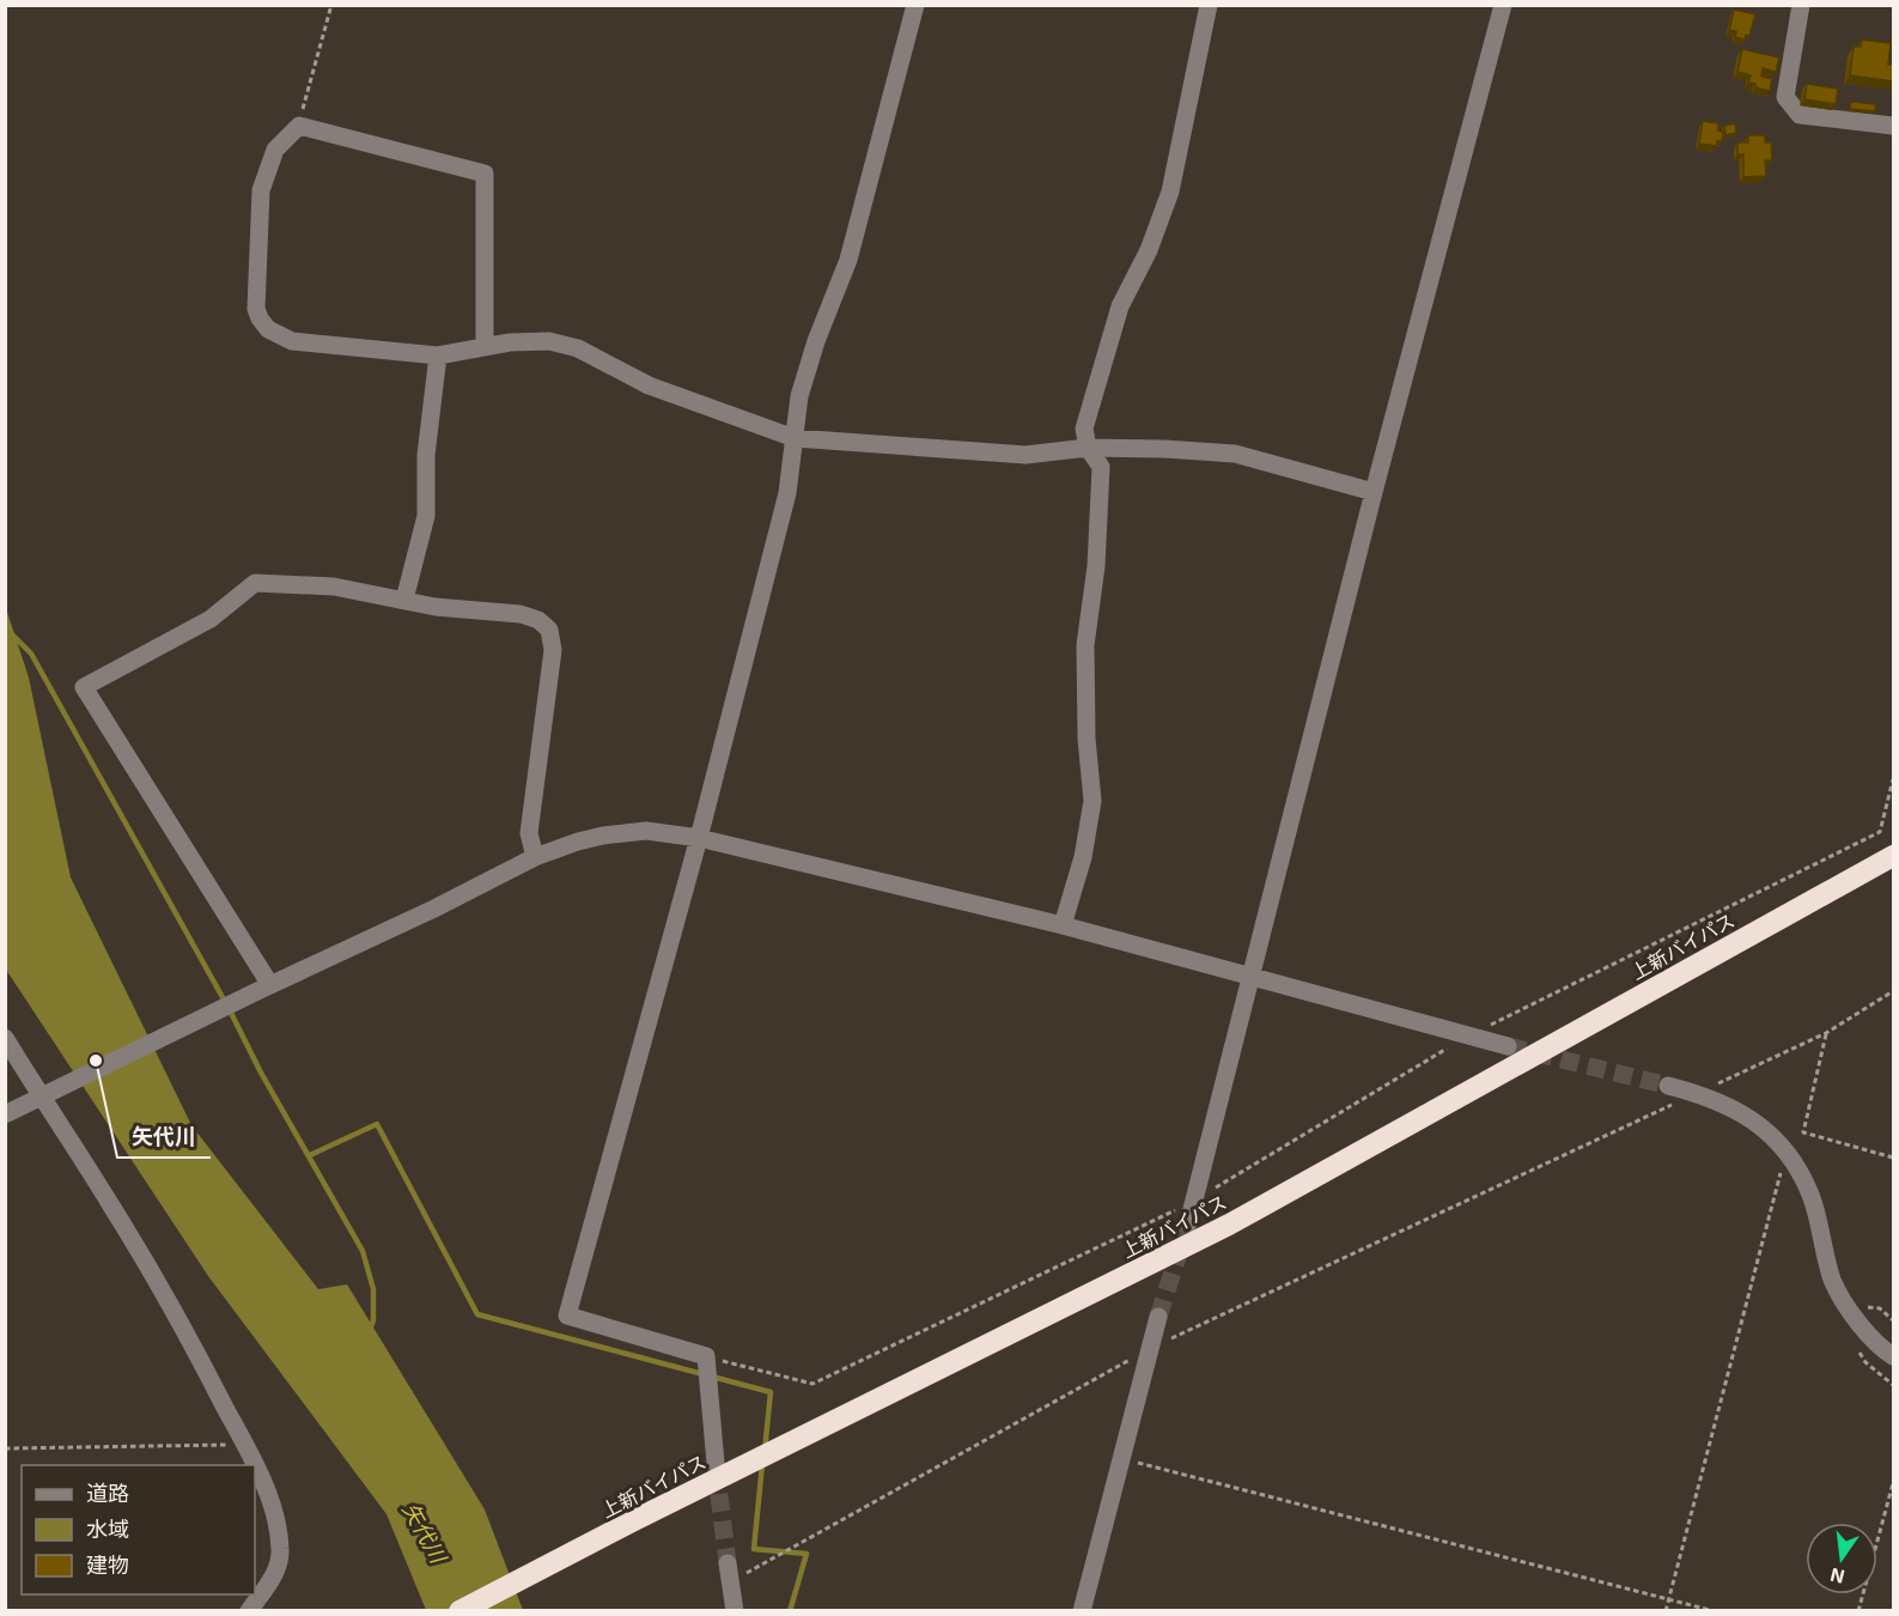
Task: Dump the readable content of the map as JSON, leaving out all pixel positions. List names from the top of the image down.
{
  "streets": {
    "highway": ["上新バイパス"]
  },
  "water": ["矢代川"],
  "places": ["矢代川"],
  "legend": ["道路", "水域", "建物"],
  "north": "bottom"
}
